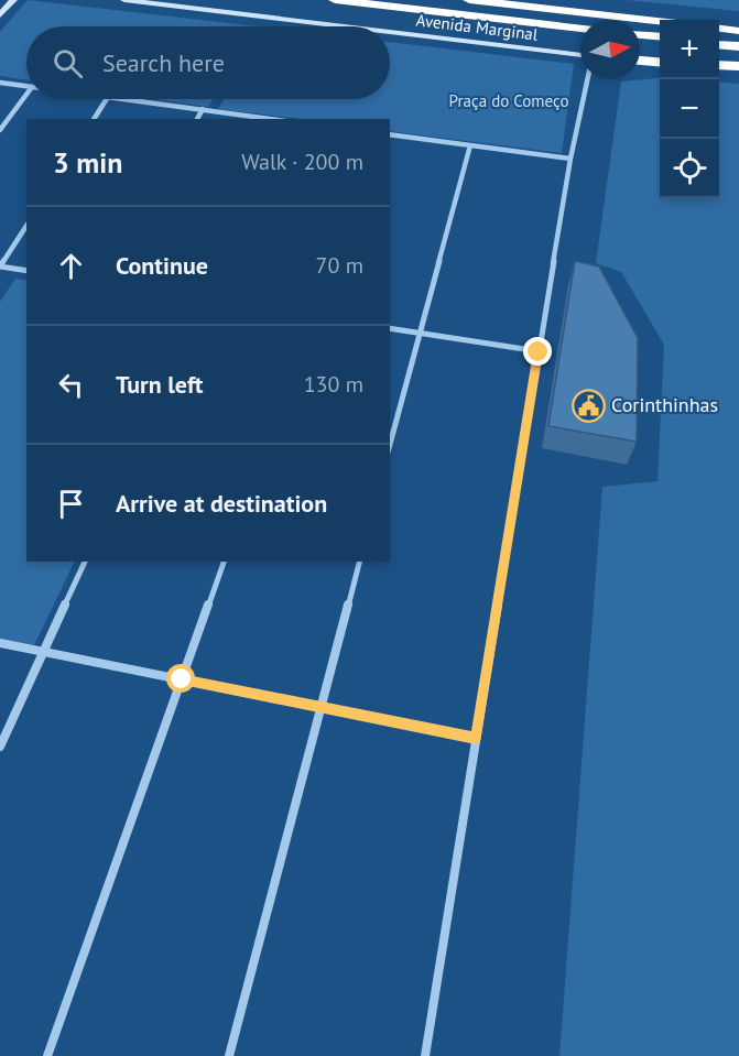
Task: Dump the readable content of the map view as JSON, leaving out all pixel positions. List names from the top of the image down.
{
  "streets": {
    "main road": ["Avenida Marginal"]
  },
  "parks": ["Praça do Começo"],
  "places": {
    "public building": ["Corinthinhas"]
  },
  "north": "right",
  "page": {
    "map_buttons": ["+", "−"],
    "search": "Search here",
    "heading": ["3 min", "Walk · 200 m"],
    "list": [
      ["Continue", "70 m"],
      ["Turn left", "130 m"],
      "Arrive at destination"
    ]
  }
}
